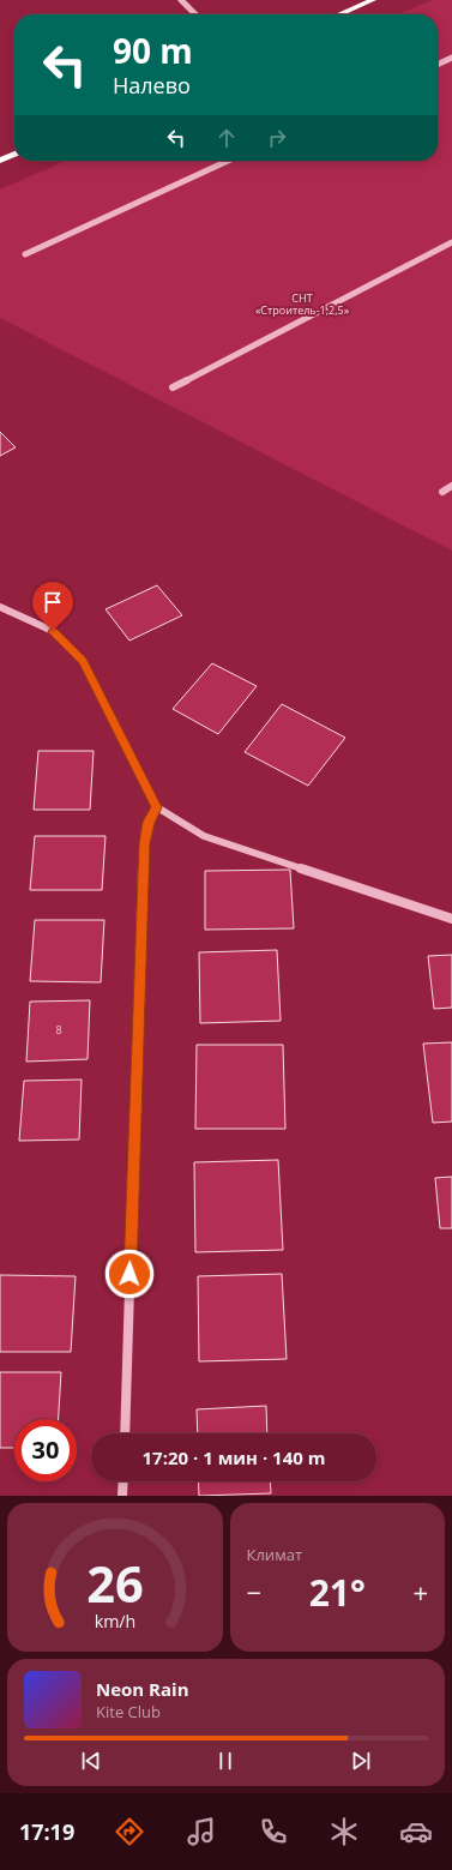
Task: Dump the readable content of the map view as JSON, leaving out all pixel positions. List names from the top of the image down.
{
  "parks": ["СНТ «Строитель-1,2,5»"],
  "house_numbers": ["8"],
  "page": {
    "turn": ["90 m", "Налево"],
    "limit": "30",
    "trip": "17:20 · 1 мин · 140 m",
    "tile": "Климат",
    "heat": ["−", "21°", "+"],
    "song": ["Neon Rain", "Kite Club"],
    "tabs": "17:19",
    "gauge": ["26", "km/h"]
  }
}
